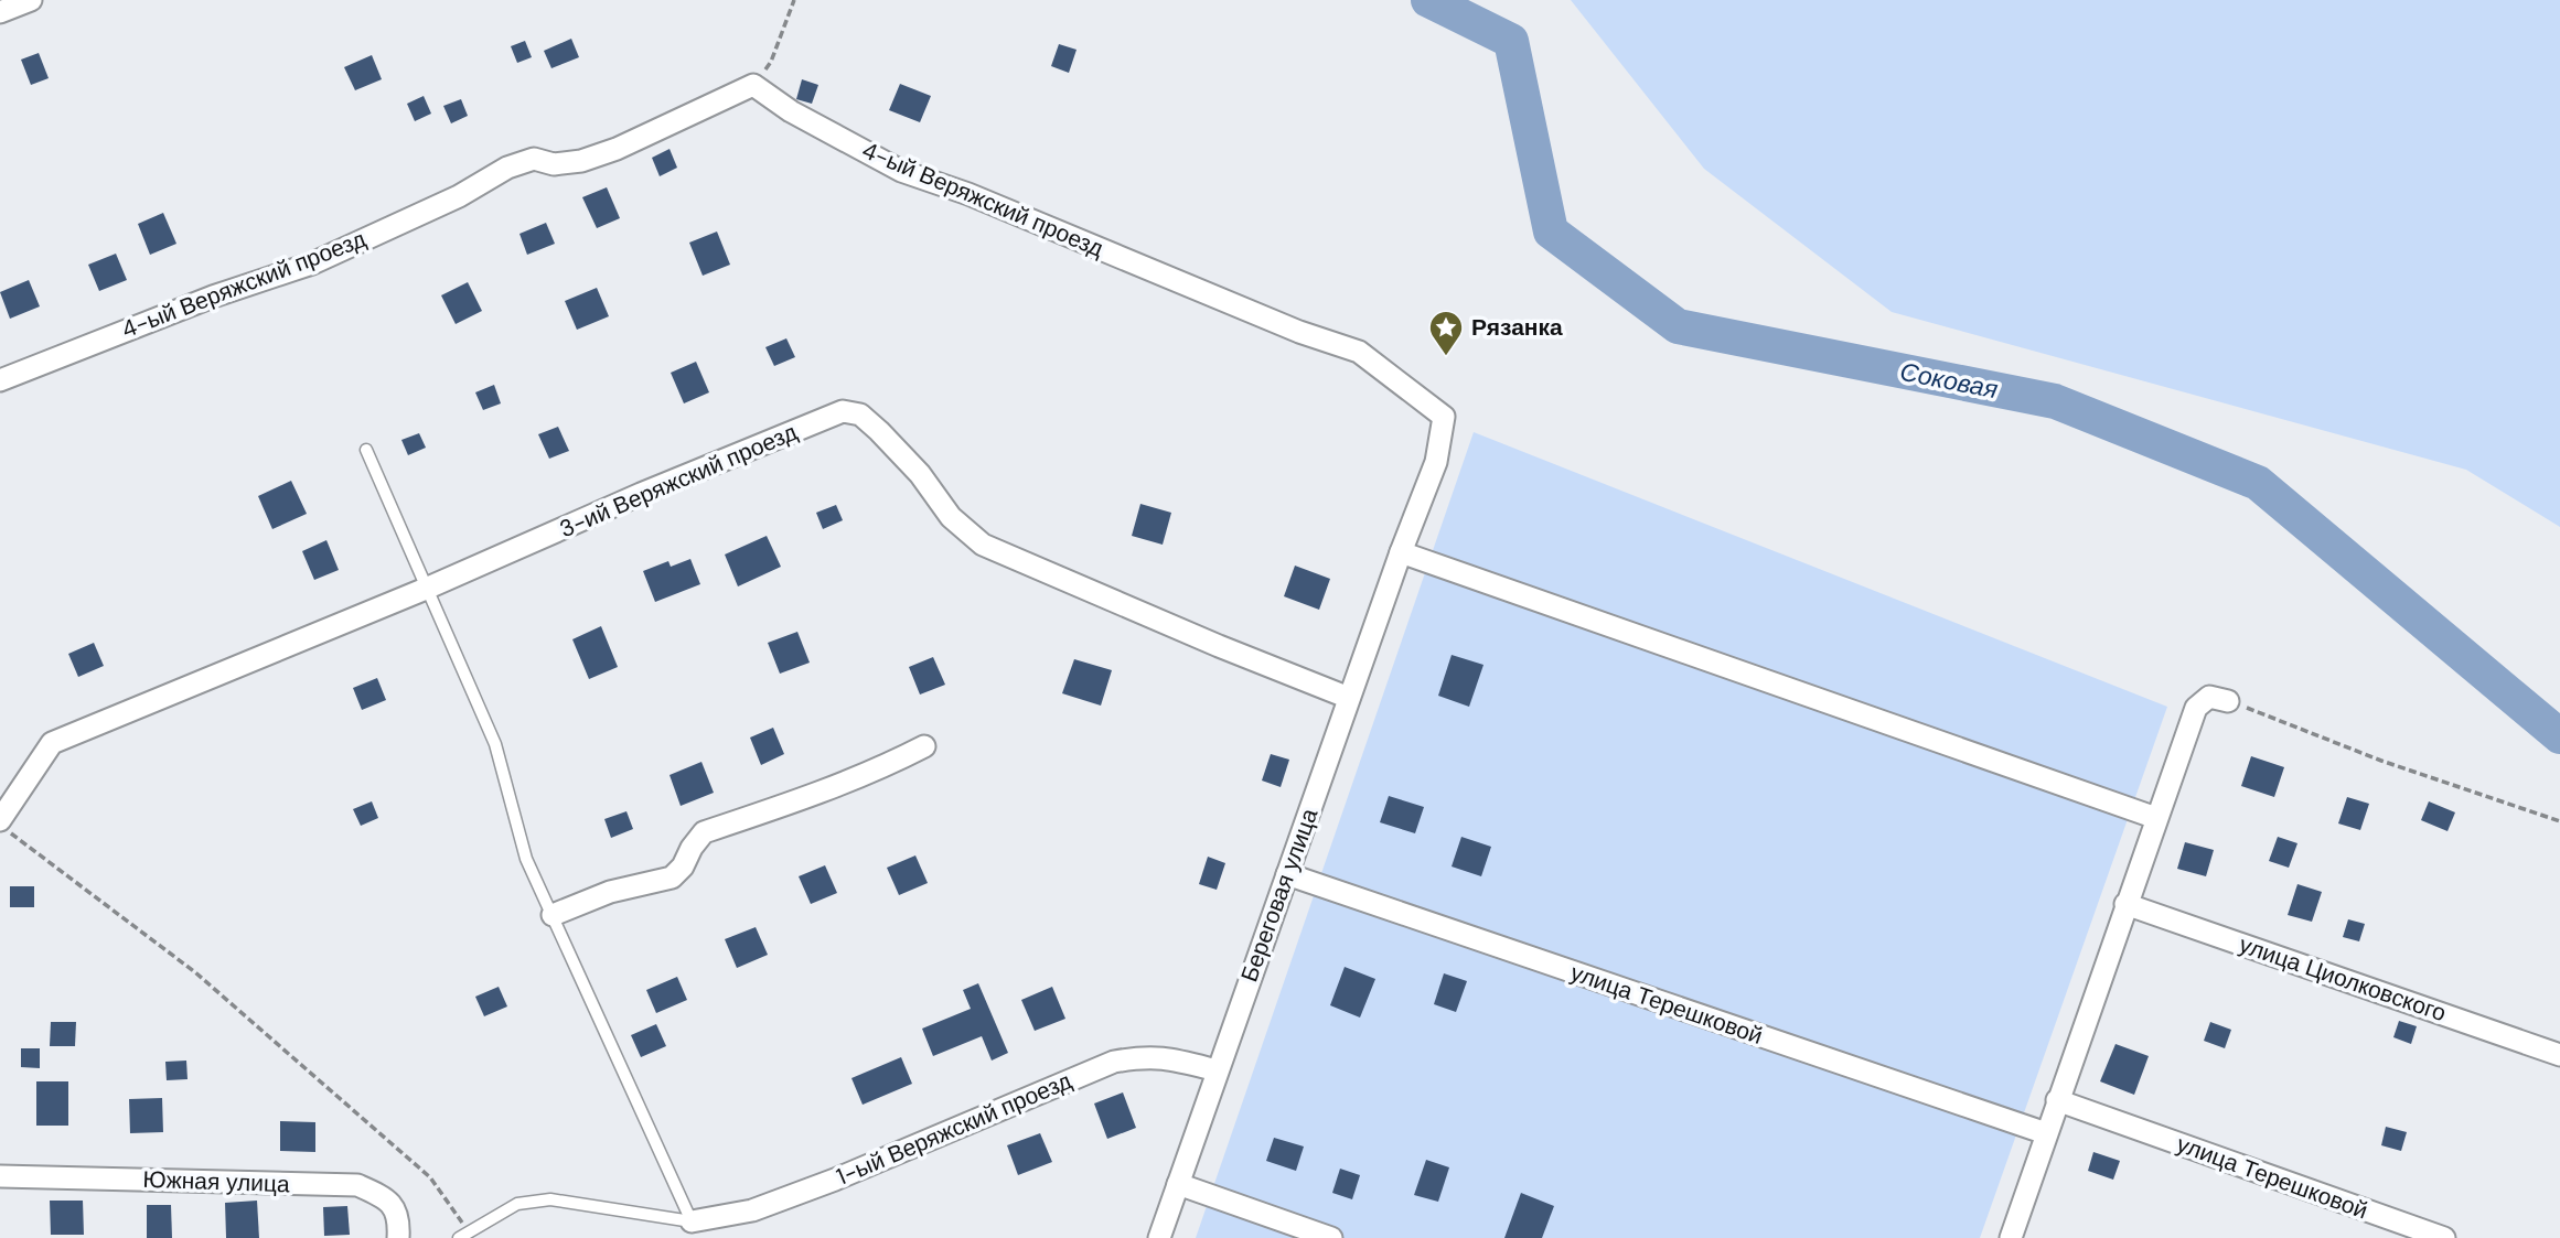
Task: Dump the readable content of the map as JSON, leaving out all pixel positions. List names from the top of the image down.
{
  "streets": {
    "street": [
      "4-ый Веряжский проезд",
      "3-ий Веряжский проезд",
      "Береговая улица",
      "улица Циолковского",
      "улица Терешковой",
      "1-ый Веряжский проезд",
      "Южная улица"
    ]
  },
  "crossings": [
    ["4-ый Веряжский проезд", "Береговая улица"],
    ["3-ий Веряжский проезд", "Береговая улица"],
    ["Береговая улица", "улица Терешковой"],
    ["Береговая улица", "1-ый Веряжский проезд"]
  ],
  "water": ["Соковая"],
  "places": {
    "place": ["Рязанка"]
  }
}
